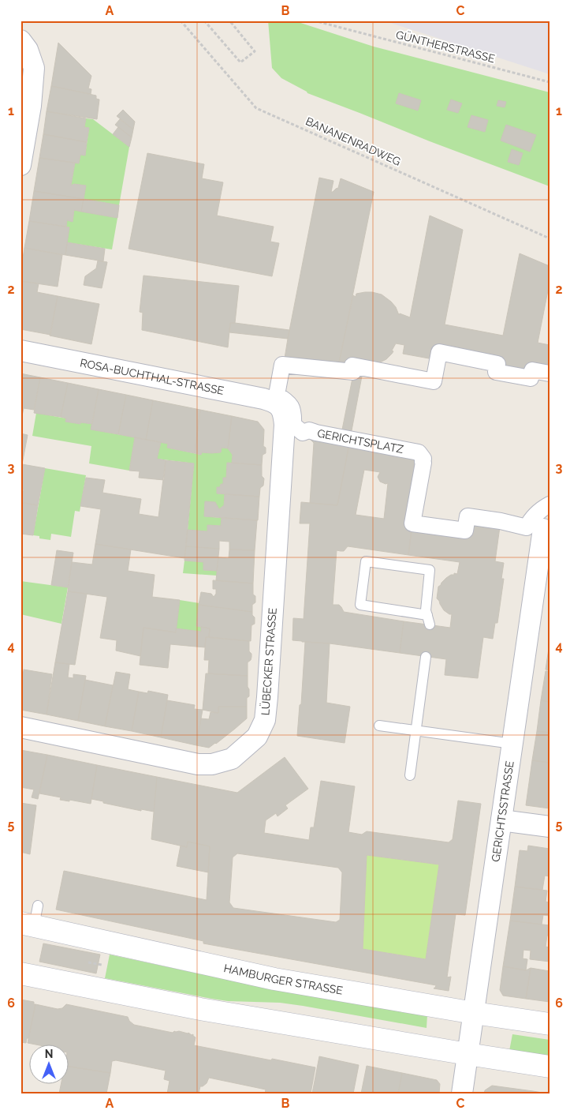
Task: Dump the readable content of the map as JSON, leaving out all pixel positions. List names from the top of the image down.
{
  "streets": {
    "main road": ["HAMBURGER STRASSE"],
    "street": [
      "ROSA-BUCHTHAL-STRASSE",
      "GERICHTSPLATZ",
      "LÜBECKER STRASSE",
      "GERICHTSSTRASSE"
    ],
    "path": ["GÜNTHERSTRASSE", "BANANENRADWEG"]
  },
  "crossings": [
    ["ROSA-BUCHTHAL-STRASSE", "LÜBECKER STRASSE"],
    ["GERICHTSSTRASSE", "HAMBURGER STRASSE"]
  ],
  "north": "top",
  "grid": {
    "columns": ["A", "B", "C"],
    "rows": [
      "1",
      "2",
      "3",
      "4",
      "5",
      "6"
    ]
  }
}
